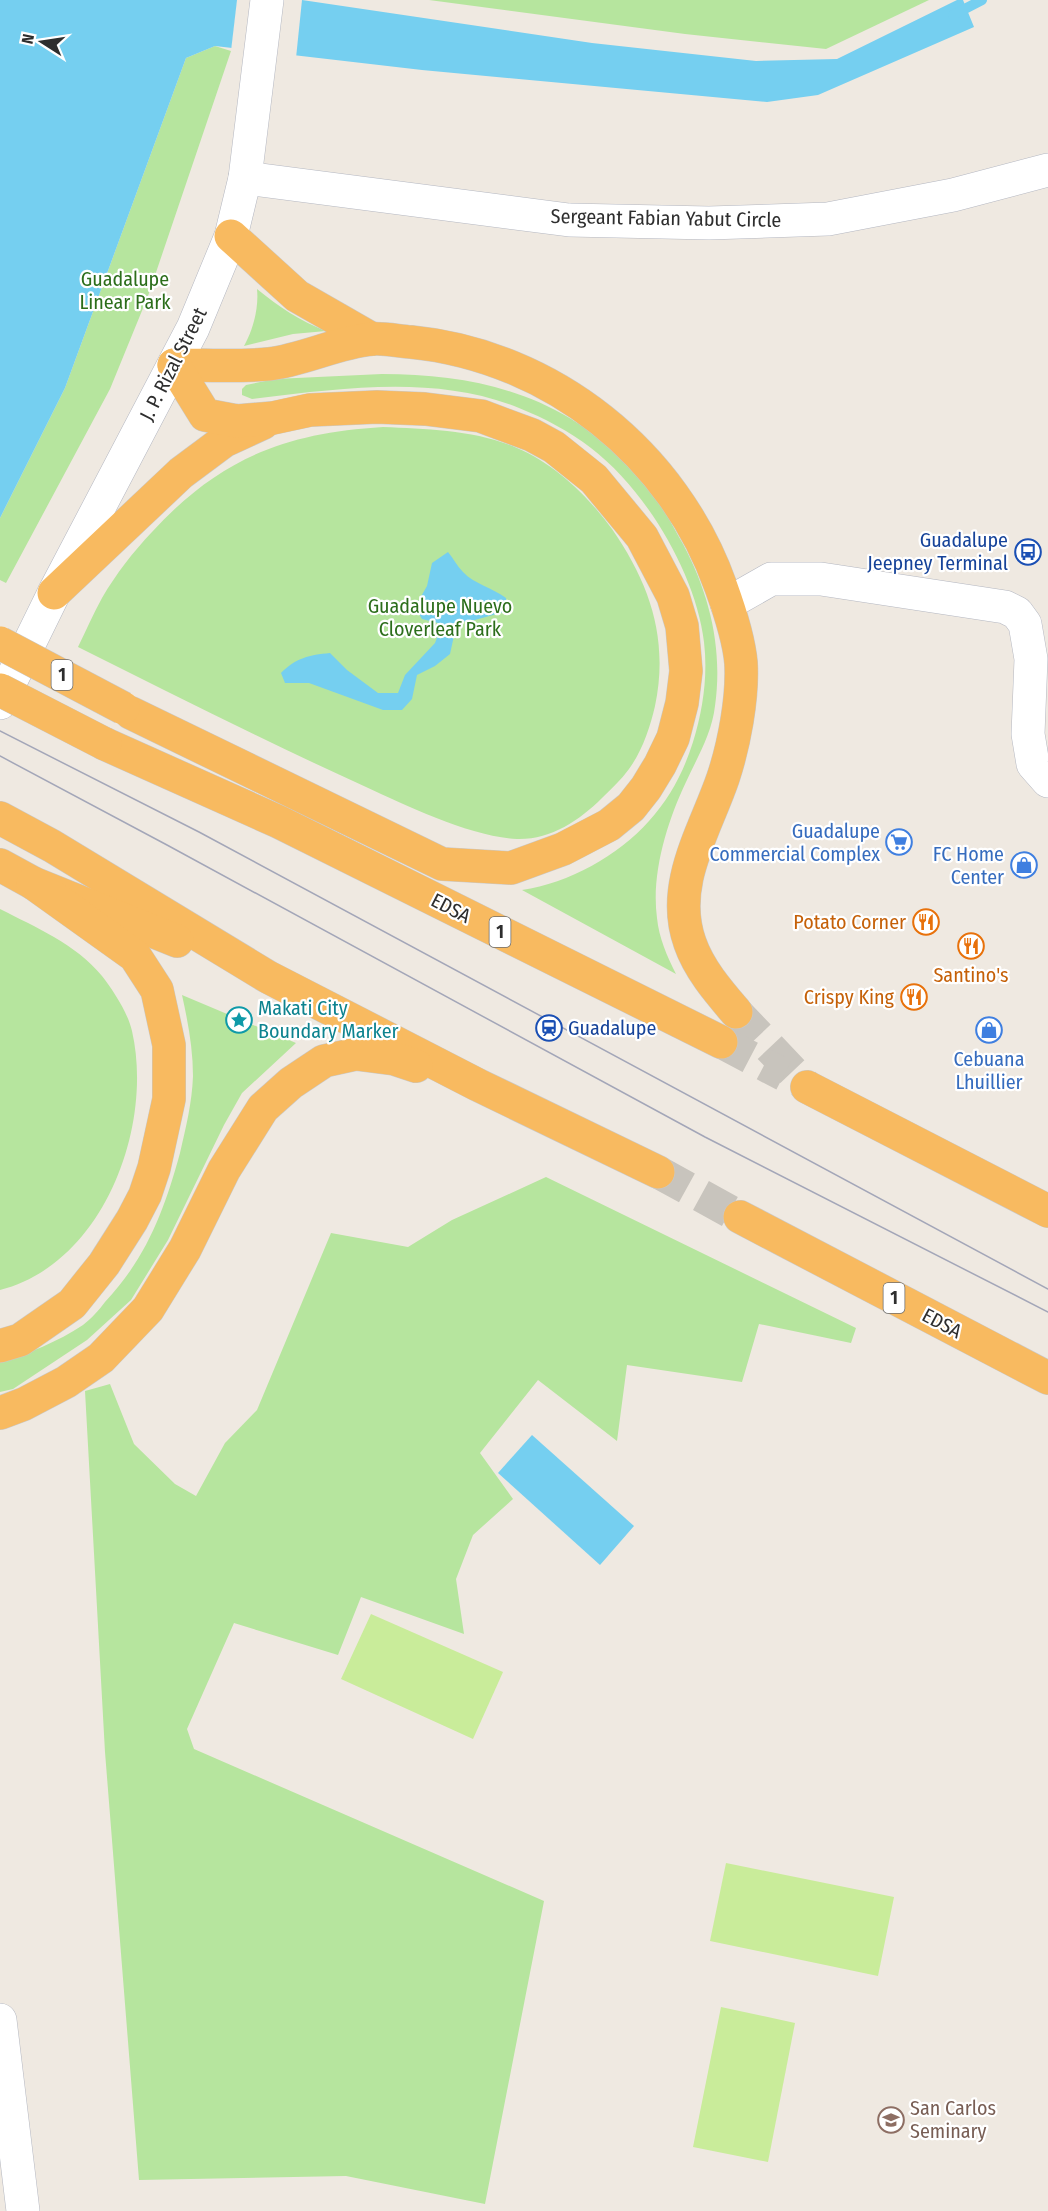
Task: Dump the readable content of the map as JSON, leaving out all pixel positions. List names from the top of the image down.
{
  "streets": {
    "highway": ["1", "EDSA"],
    "street": ["Sergeant Fabian Yabut Circle", "J. P. Rizal Street"]
  },
  "crossings": [
    ["Sergeant Fabian Yabut Circle", "J. P. Rizal Street"]
  ],
  "parks": ["Guadalupe Linear Park", "Guadalupe Nuevo Cloverleaf Park"],
  "places": {
    "bus stop": ["Guadalupe Jeepney Terminal"],
    "supermarket": ["Guadalupe Commercial Complex"],
    "shop": ["FC Home Center", "Cebuana Lhuillier"],
    "restaurant": ["Potato Corner", "Santino's", "Crispy King"],
    "place": ["Makati City Boundary Marker"],
    "station": ["Guadalupe"],
    "school or university": ["San Carlos Seminary"]
  },
  "north": "left"
}
